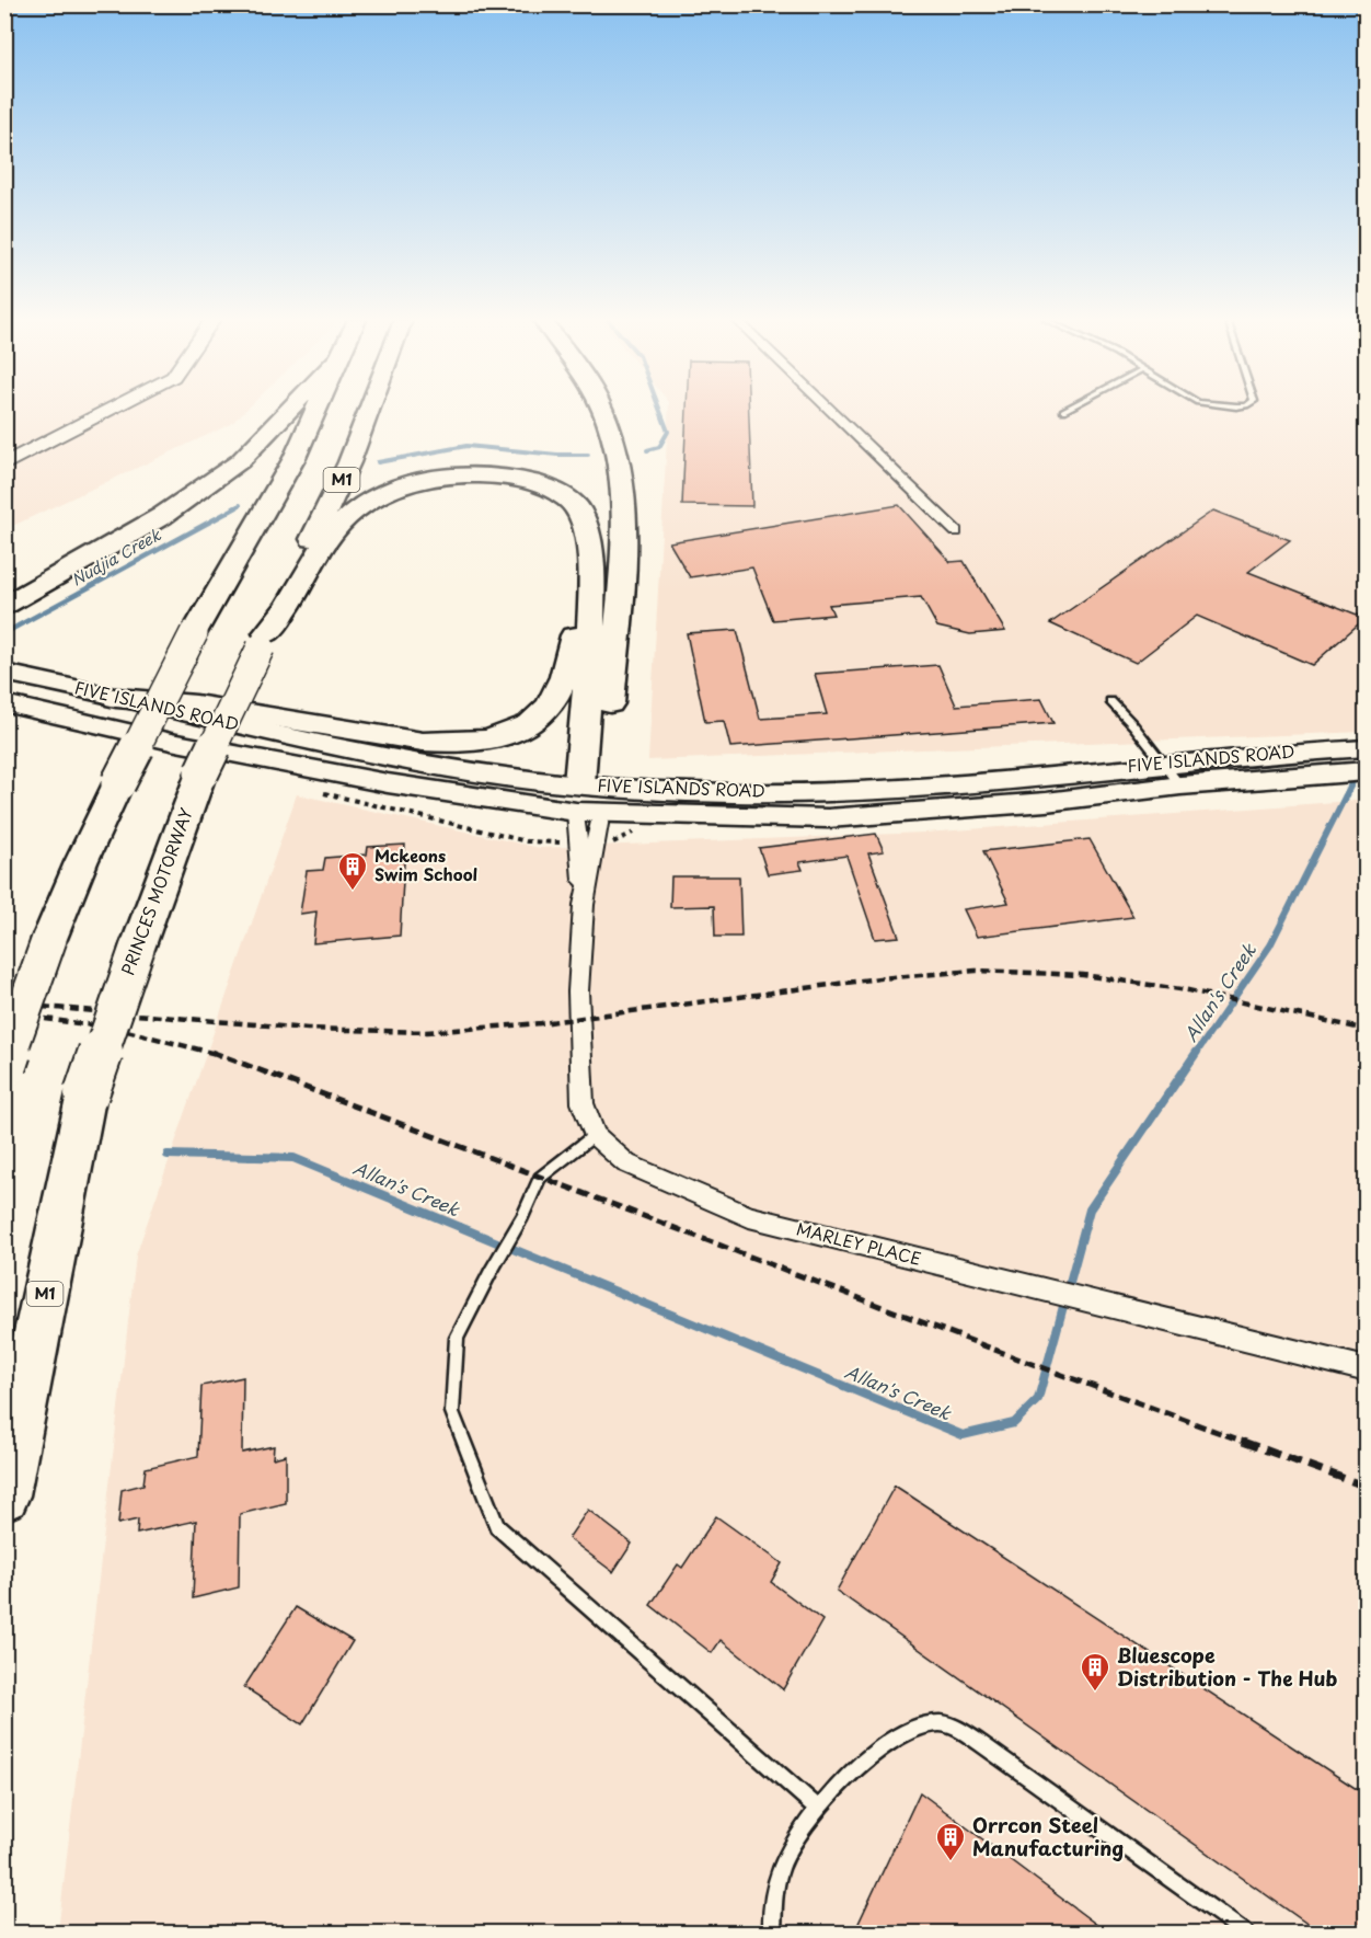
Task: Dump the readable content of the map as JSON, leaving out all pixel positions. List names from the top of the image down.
{
  "streets": {
    "highway": ["M1", "PRINCES MOTORWAY"],
    "main road": ["FIVE ISLANDS ROAD"],
    "street": ["MARLEY PLACE"]
  },
  "crossings": [
    ["FIVE ISLANDS ROAD", "MARLEY PLACE"]
  ],
  "water": ["Nudjia Creek", "Allan's Creek"],
  "places": {
    "building": ["Mckeons Swim School", "Bluescope Distribution - The Hub", "Orrcon Steel Manufacturing"]
  }
}
